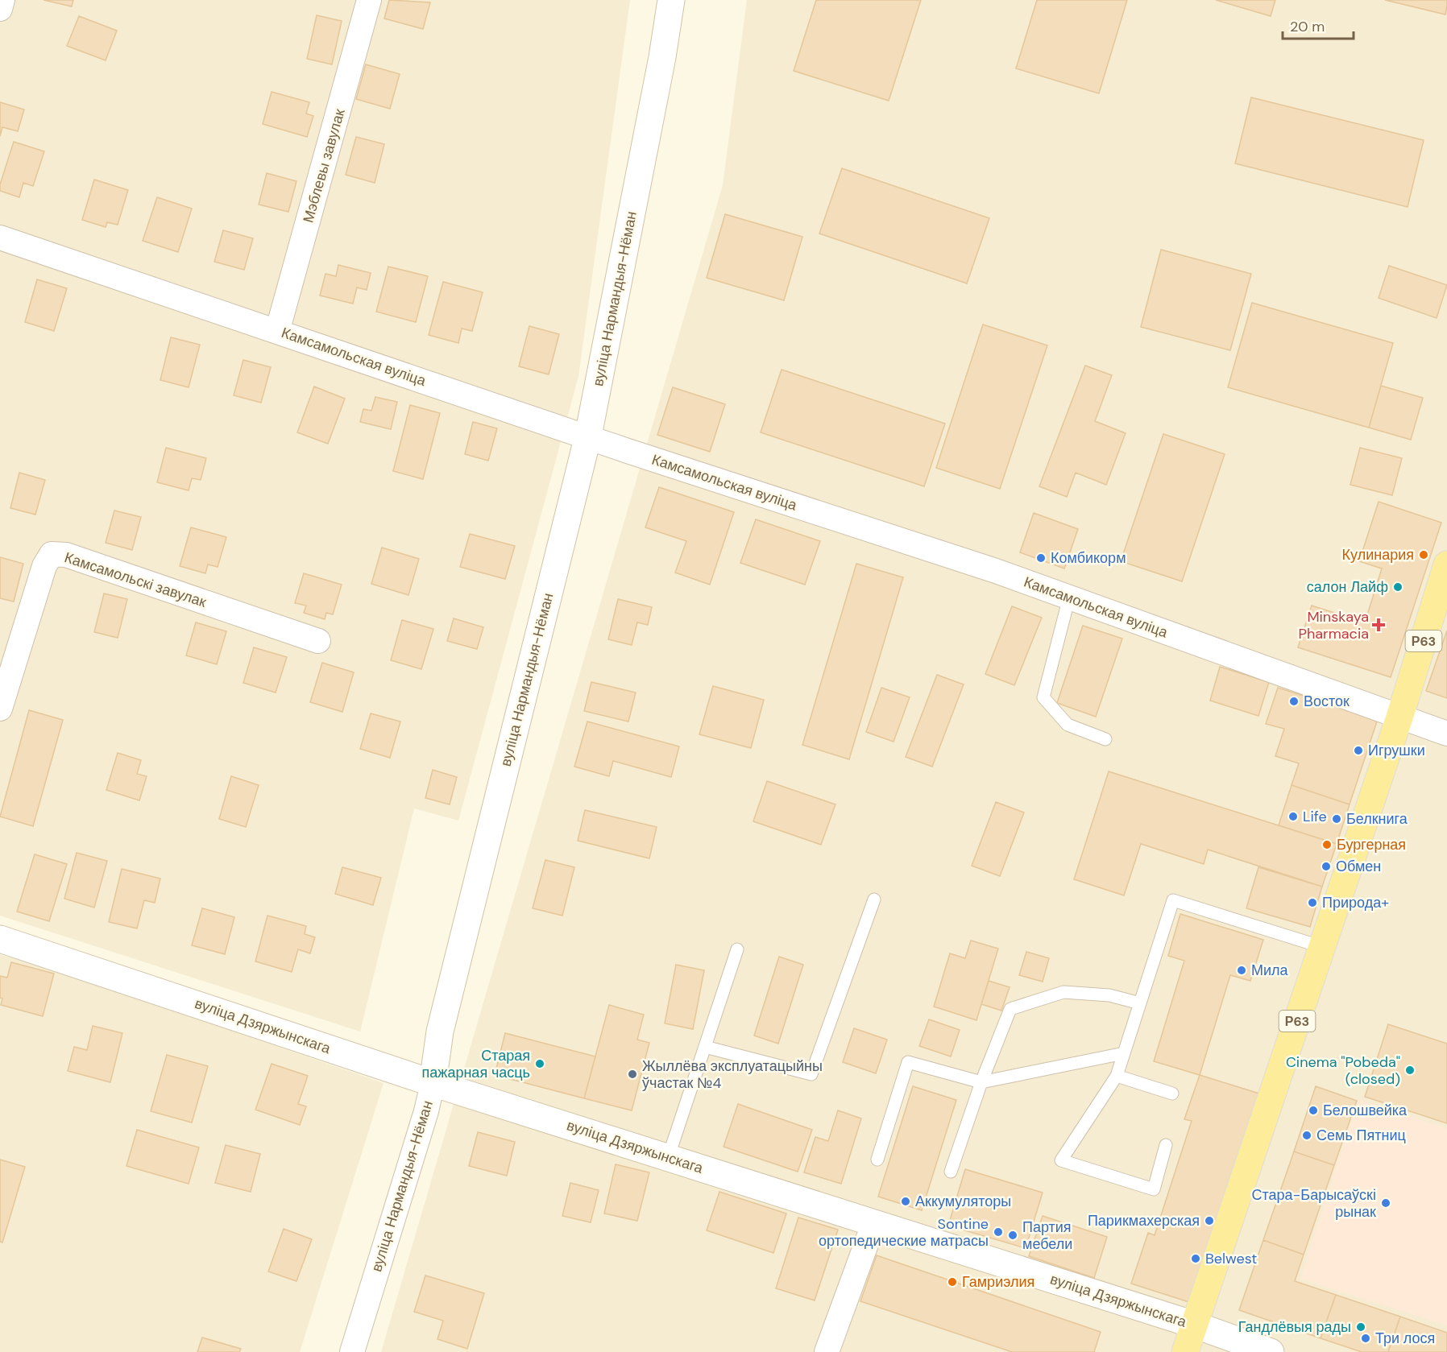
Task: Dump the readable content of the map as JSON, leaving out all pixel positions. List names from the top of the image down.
{
  "streets": {
    "main road": ["Р63"],
    "street": [
      "Мэблевы завулак",
      "вуліца Нармандыя-Нёман",
      "Камсамольская вуліца",
      "Камсамольскі завулак",
      "вуліца Дзяржынскага"
    ]
  },
  "crossings": [
    ["Мэблевы завулак", "Камсамольская вуліца"],
    ["вуліца Нармандыя-Нёман", "Камсамольская вуліца"],
    ["вуліца Нармандыя-Нёман", "вуліца Дзяржынскага"],
    ["Камсамольская вуліца", "Р63"],
    ["Р63", "вуліца Дзяржынскага"]
  ],
  "places": {
    "other": [
      "Кулинария",
      "Комбикорм",
      "салон Лайф",
      "Восток",
      "Игрушки",
      "Life",
      "Белкнига",
      "Бургерная",
      "Обмен",
      "Природа+",
      "Мила",
      "Старая пажарная часць",
      "Cinema \"Pobeda\" (closed)",
      "Жыллёва эксплуатацыйны ўчастак №4",
      "Белошвейка",
      "Семь Пятниц",
      "Аккумуляторы",
      "Стара-Барысаўскі рынак",
      "Парикмахерская",
      "Sontine ортопедические матрасы",
      "Партия мебели",
      "Belwest",
      "Гамриэлия",
      "Гандлёвыя рады",
      "Три лося"
    ],
    "health": ["Minskaya Pharmacia"]
  },
  "scale_bar": "20 m"
}
